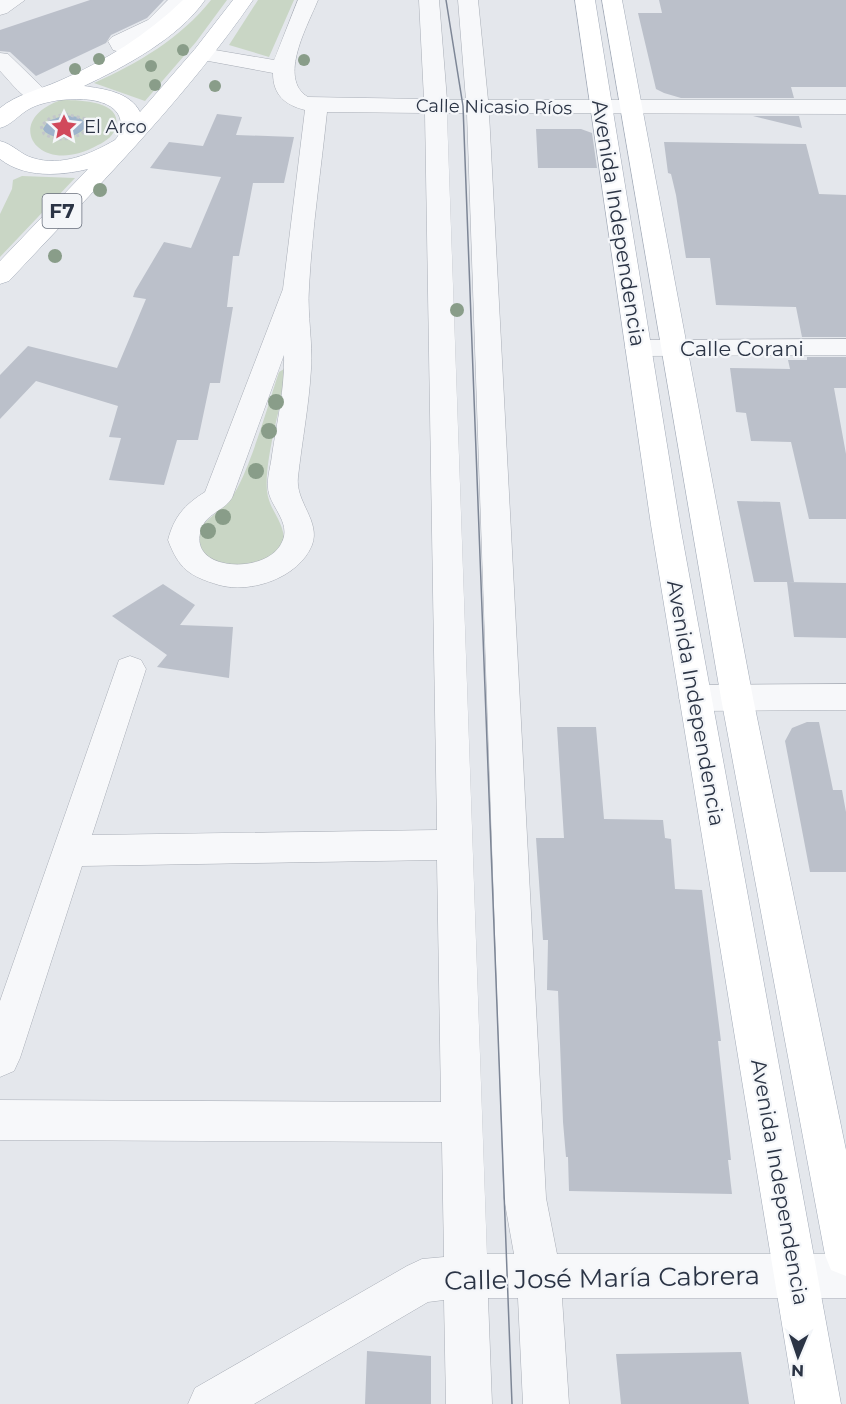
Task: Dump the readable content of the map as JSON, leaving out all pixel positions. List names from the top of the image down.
{
  "streets": {
    "main road": ["F7", "Avenida Independencia"],
    "street": ["Calle Nicasio Ríos", "Calle Corani", "Calle José María Cabrera"]
  },
  "crossings": [
    ["Calle Nicasio Ríos", "Avenida Independencia"],
    ["Avenida Independencia", "Calle Corani"],
    ["Avenida Independencia", "Calle José María Cabrera"]
  ],
  "places": {
    "place": ["El Arco"]
  },
  "north": "bottom"
}
